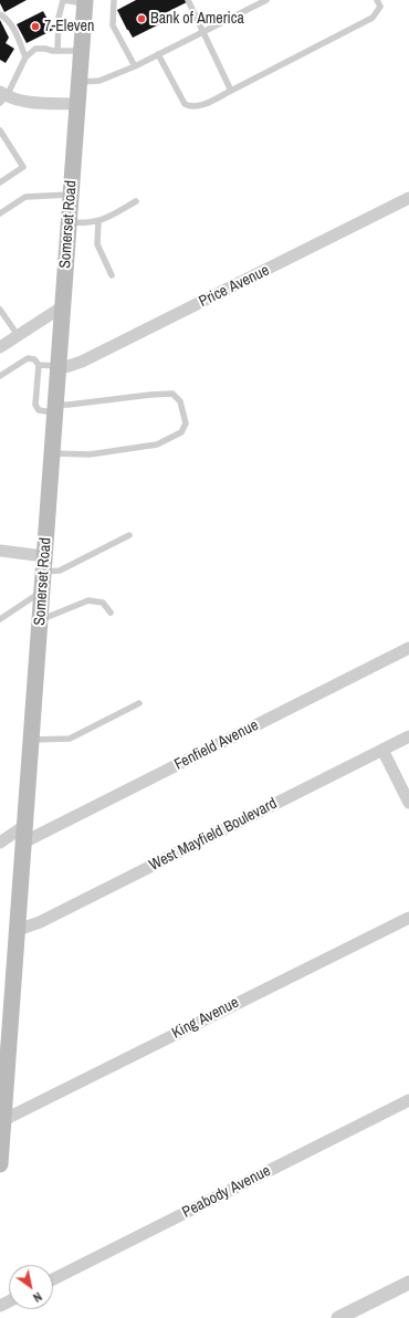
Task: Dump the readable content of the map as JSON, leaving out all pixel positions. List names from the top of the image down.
{
  "streets": {
    "main road": ["Somerset Road"],
    "street": [
      "Price Avenue",
      "Fenfield Avenue",
      "West Mayfield Boulevard",
      "King Avenue",
      "Peabody Avenue"
    ]
  },
  "crossings": [
    ["Somerset Road", "Price Avenue"],
    ["Somerset Road", "Fenfield Avenue"],
    ["Somerset Road", "West Mayfield Boulevard"],
    ["Somerset Road", "King Avenue"]
  ],
  "places": ["Bank of America", "7-Eleven"],
  "north": "bottom right"
}
